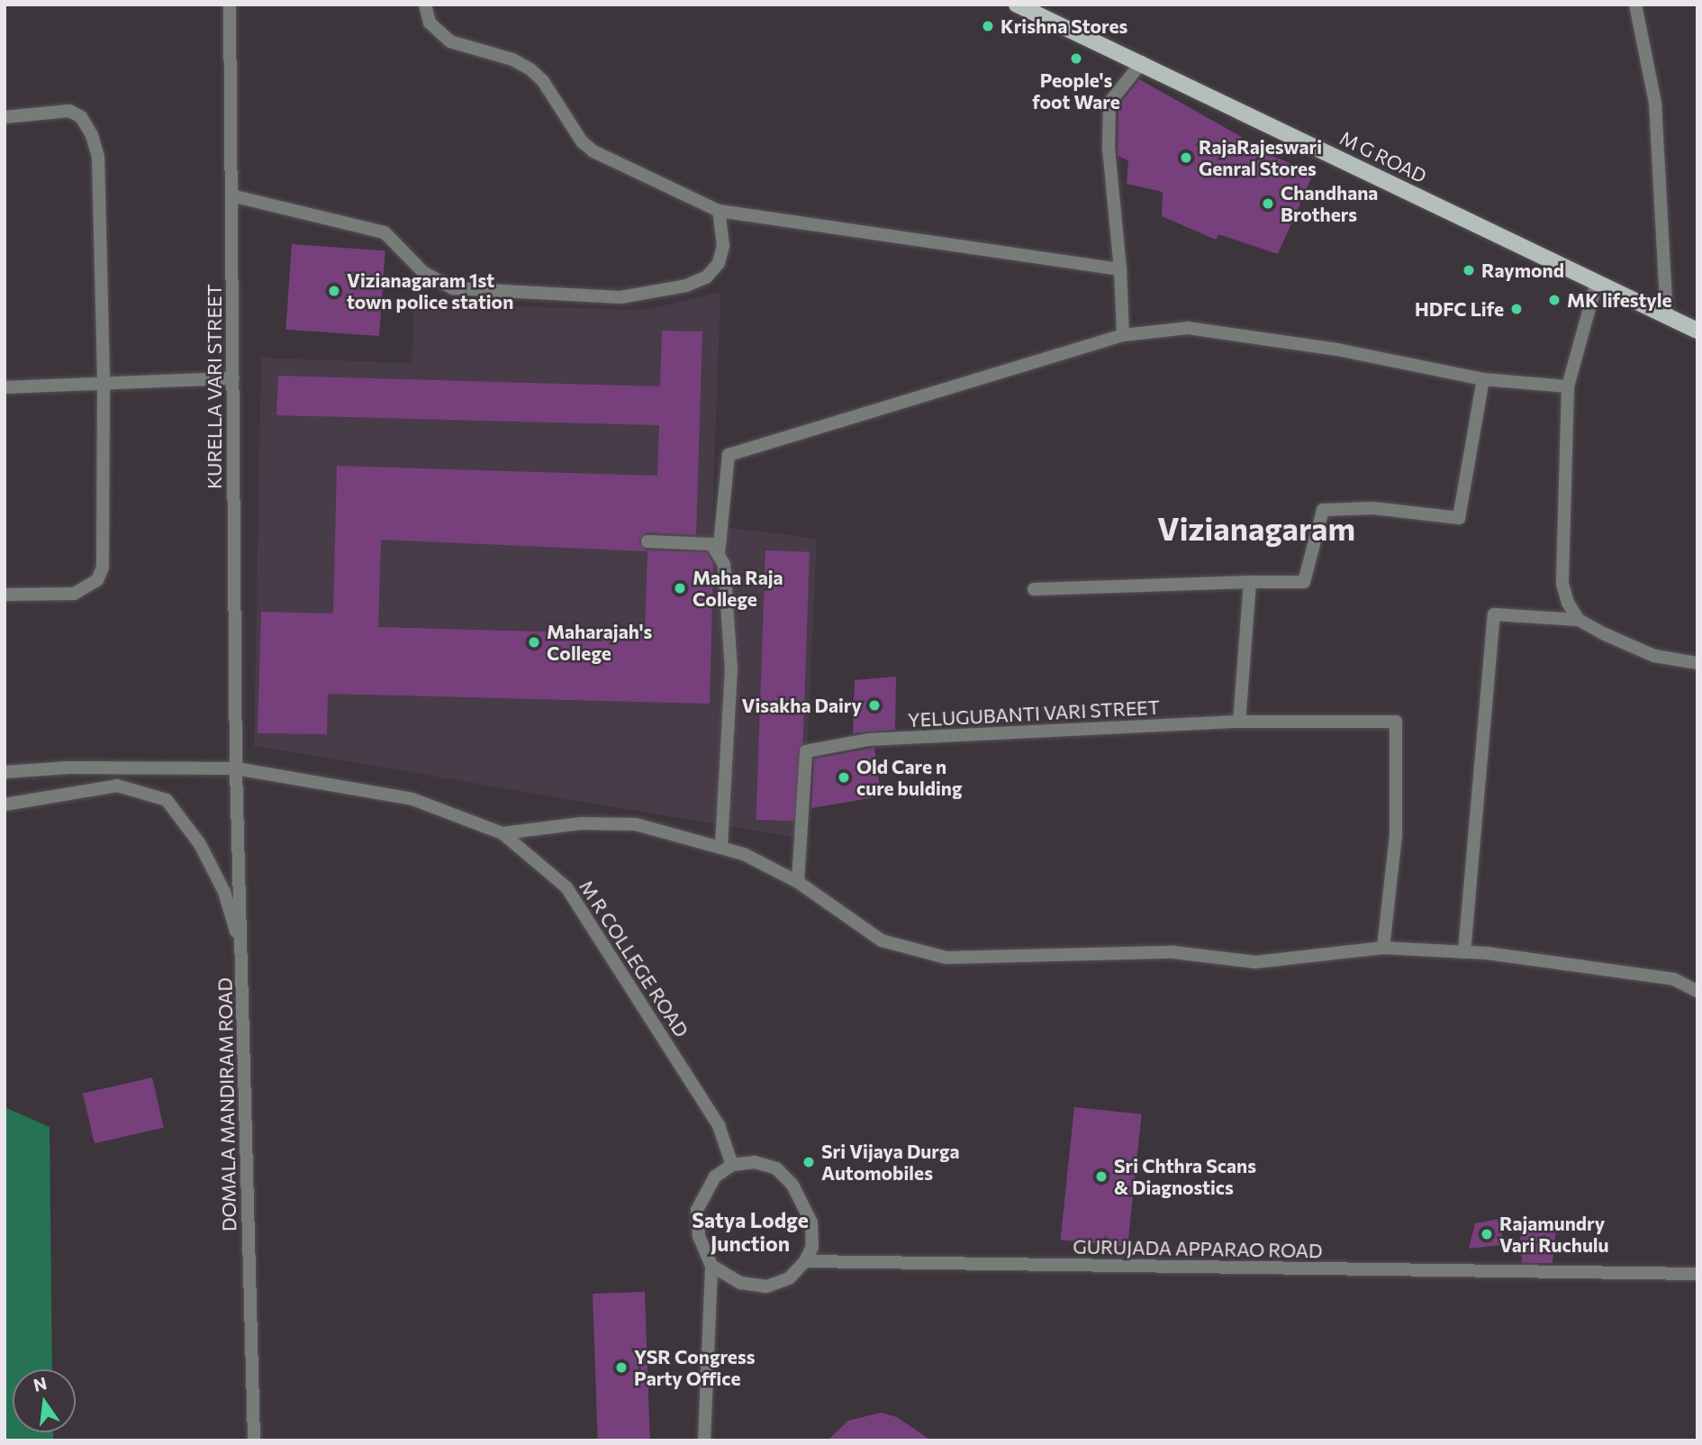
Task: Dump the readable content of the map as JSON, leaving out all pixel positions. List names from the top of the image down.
{
  "streets": {
    "main road": ["M G ROAD"],
    "street": [
      "KURELLA VARI STREET",
      "YELUGUBANTI VARI STREET",
      "M R COLLEGE ROAD",
      "DOMALA MANDIRAM ROAD",
      "GURUJADA APPARAO ROAD"
    ]
  },
  "crossings": [
    ["KURELLA VARI STREET", "M R COLLEGE ROAD"],
    ["KURELLA VARI STREET", "DOMALA MANDIRAM ROAD"],
    ["M R COLLEGE ROAD", "DOMALA MANDIRAM ROAD"],
    ["M R COLLEGE ROAD", "GURUJADA APPARAO ROAD"]
  ],
  "districts": ["Vizianagaram", "Satya Lodge Junction"],
  "places": [
    "Krishna Stores",
    "People's foot Ware",
    "RajaRajeswari Genral Stores",
    "Chandhana Brothers",
    "Raymond",
    "Vizianagaram 1st town police station",
    "MK lifestyle",
    "HDFC Life",
    "Maha Raja College",
    "Maharajah's College",
    "Visakha Dairy",
    "Old Care n cure bulding",
    "Sri Vijaya Durga Automobiles",
    "Sri Chthra Scans & Diagnostics",
    "Rajamundry Vari Ruchulu",
    "YSR Congress Party Office"
  ],
  "north": "top"
}
